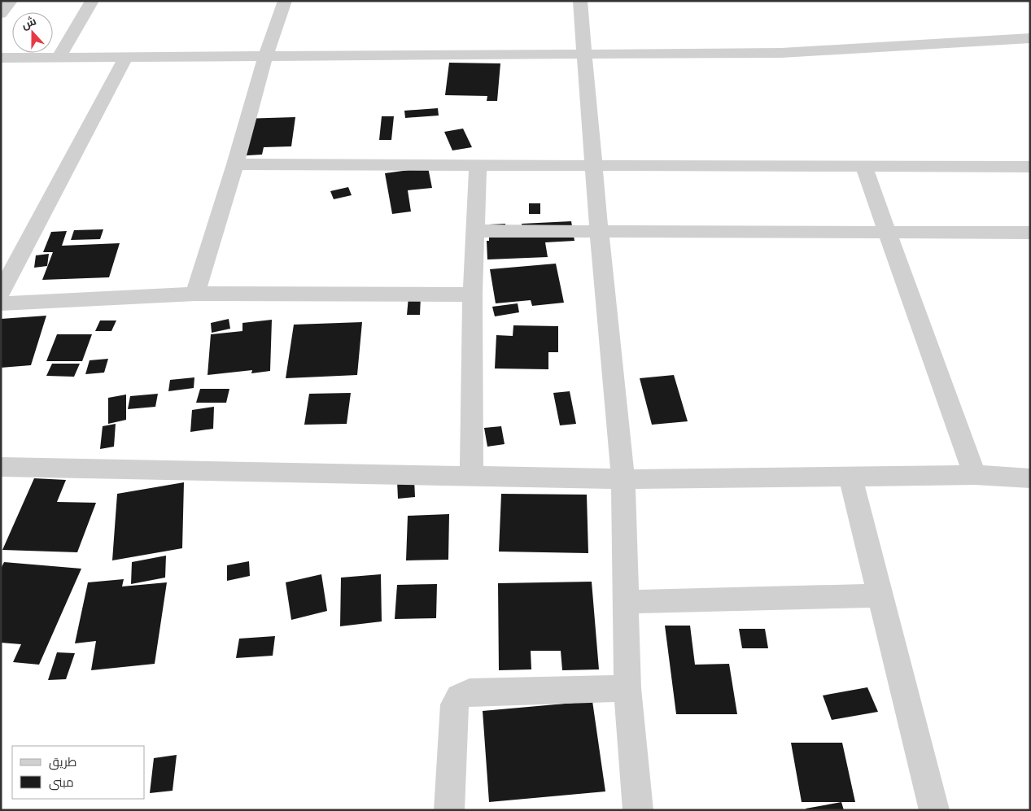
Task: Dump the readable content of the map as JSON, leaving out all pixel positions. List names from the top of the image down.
{
  "legend": ["طريق", "مبنى"],
  "north": "top"
}
